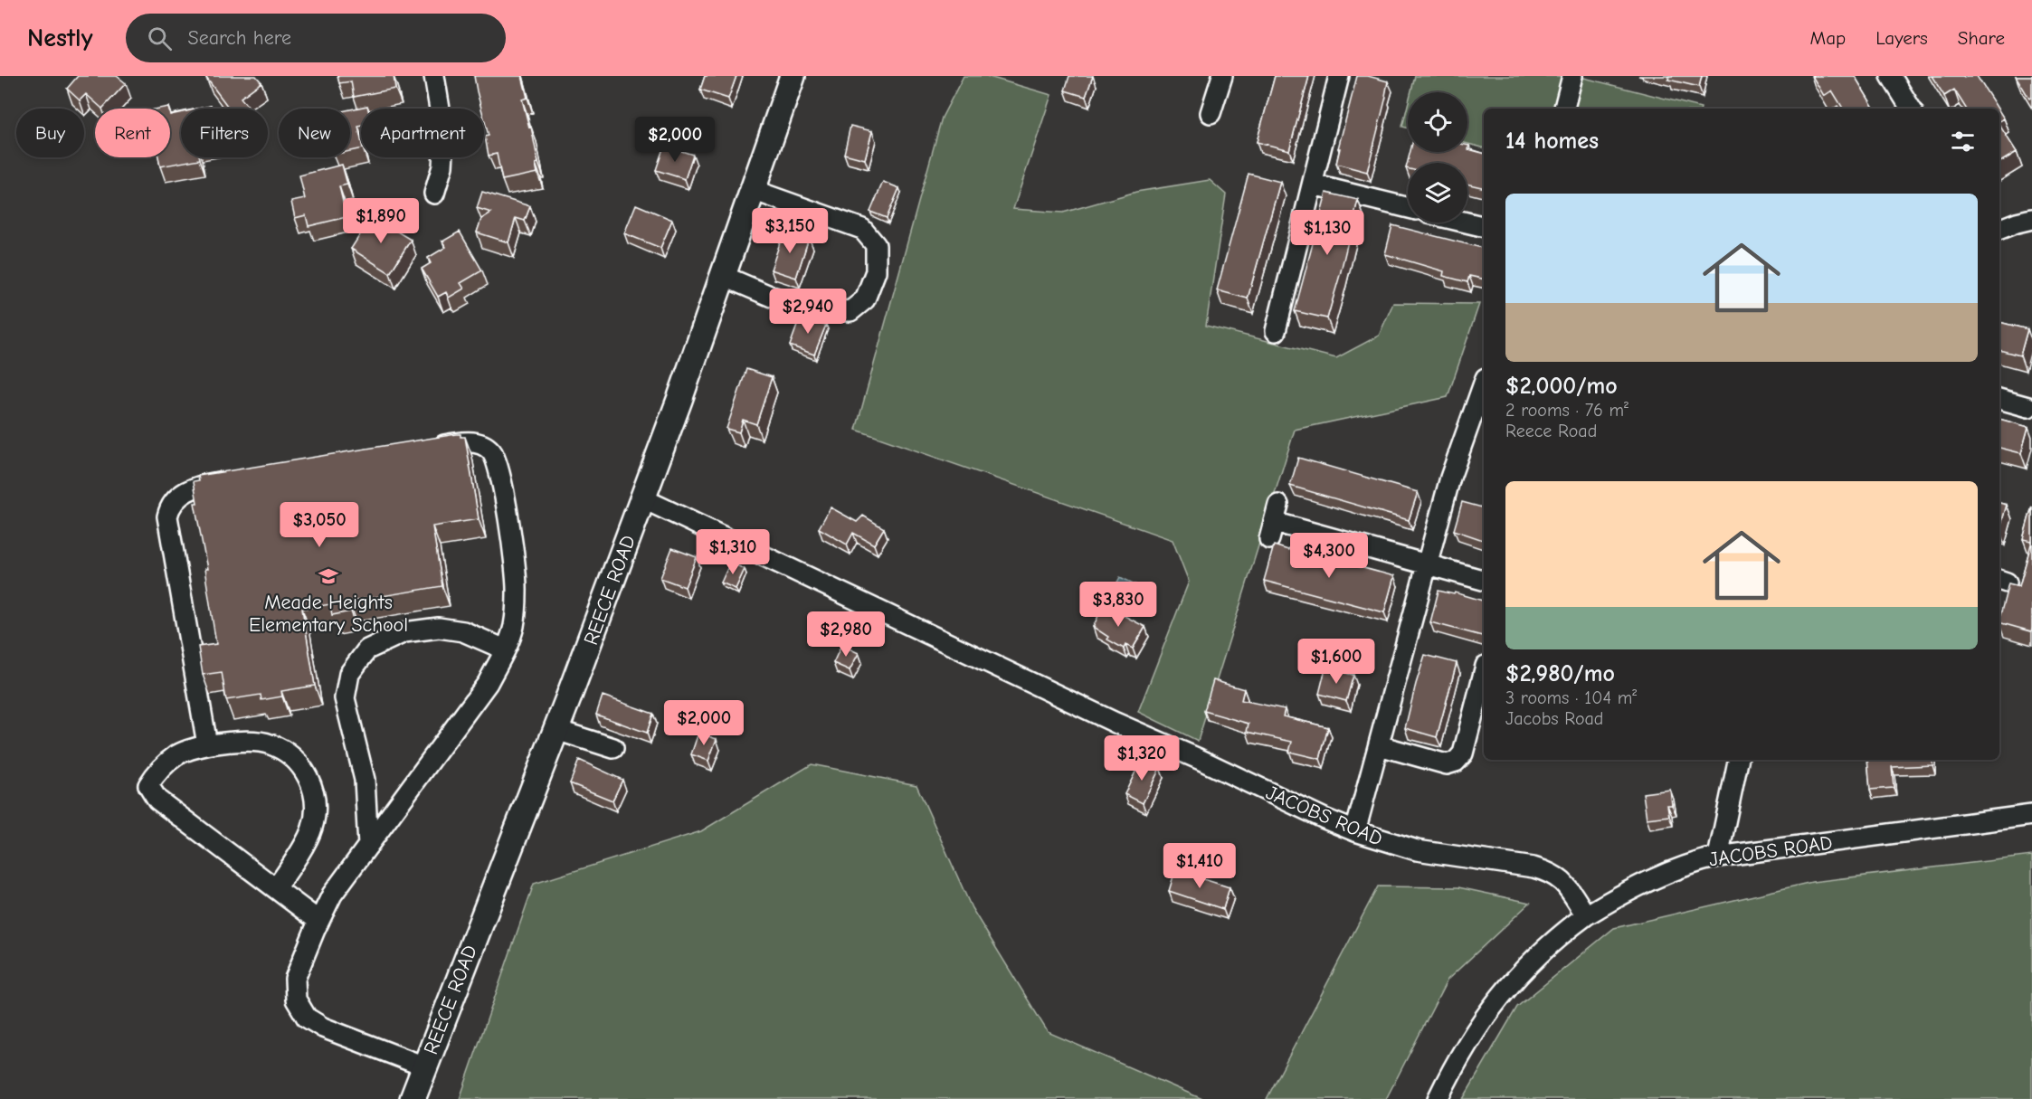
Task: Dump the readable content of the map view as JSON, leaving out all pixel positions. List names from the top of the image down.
{
  "streets": {
    "main road": ["REECE ROAD"],
    "street": ["JACOBS ROAD"]
  },
  "crossings": [
    ["REECE ROAD", "JACOBS ROAD"]
  ],
  "places": {
    "school or university": ["Meade Heights Elementary School"]
  },
  "page": {
    "header": "Nestly",
    "search": "Search here",
    "nav": ["Map", "Layers", "Share"],
    "chip": [
      "Buy",
      "Rent",
      "Filters",
      "New",
      "Apartment"
    ],
    "heading": "14 homes",
    "price": [
      "$2,000",
      "$1,890",
      "$3,150",
      "$1,130",
      "$2,940",
      "$3,050",
      "$1,310",
      "$4,300",
      "$3,830",
      "$2,980",
      "$1,600",
      "$2,000",
      "$1,320",
      "$1,410"
    ],
    "list": [
      {
        "name": "$2,000/mo",
        "note": "2 rooms · 76 m² · Reece Road"
      },
      {
        "name": "$2,980/mo",
        "note": "3 rooms · 104 m² · Jacobs Road"
      }
    ]
  }
}
